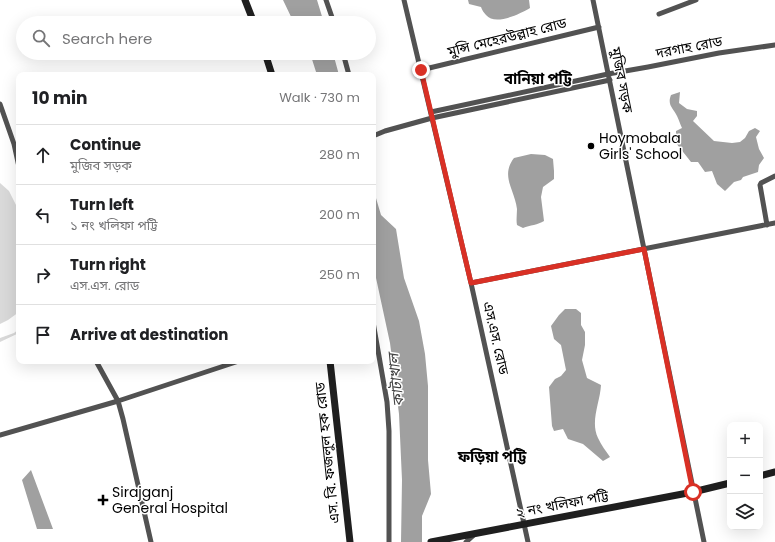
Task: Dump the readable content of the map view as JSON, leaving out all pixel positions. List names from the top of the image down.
{
  "streets": {
    "main road": ["এস. বি. ফজলুল হক রোড", "২ নং খলিফা পট্টি"],
    "street": [
      "মুন্সি মেহেরউল্লাহ রোড",
      "দরগাহ রোড",
      "মুজিব সড়ক",
      "এস.এস. রোড"
    ]
  },
  "crossings": [
    ["মুন্সি মেহেরউল্লাহ রোড", "মুজিব সড়ক"],
    ["মুন্সি মেহেরউল্লাহ রোড", "এস.এস. রোড"],
    ["দরগাহ রোড", "মুজিব সড়ক"],
    ["দরগাহ রোড", "এস.এস. রোড"],
    ["মুজিব সড়ক", "২ নং খলিফা পট্টি"],
    ["এস.এস. রোড", "২ নং খলিফা পট্টি"]
  ],
  "districts": ["বানিয়া পট্টি", "ফড়িয়া পট্টি"],
  "water": ["কাটাখাল"],
  "places": {
    "other": ["Hoymobala Girls' School"],
    "health": ["Sirajganj General Hospital"]
  },
  "page": {
    "search": "Search here",
    "heading": ["10 min", "Walk · 730 m"],
    "list": [
      ["Continue", "মুজিব সড়ক", "280 m"],
      ["Turn left", "১ নং খলিফা পট্টি", "200 m"],
      ["Turn right", "এস.এস. রোড", "250 m"],
      "Arrive at destination"
    ],
    "map_buttons": ["+", "−"]
  }
}
